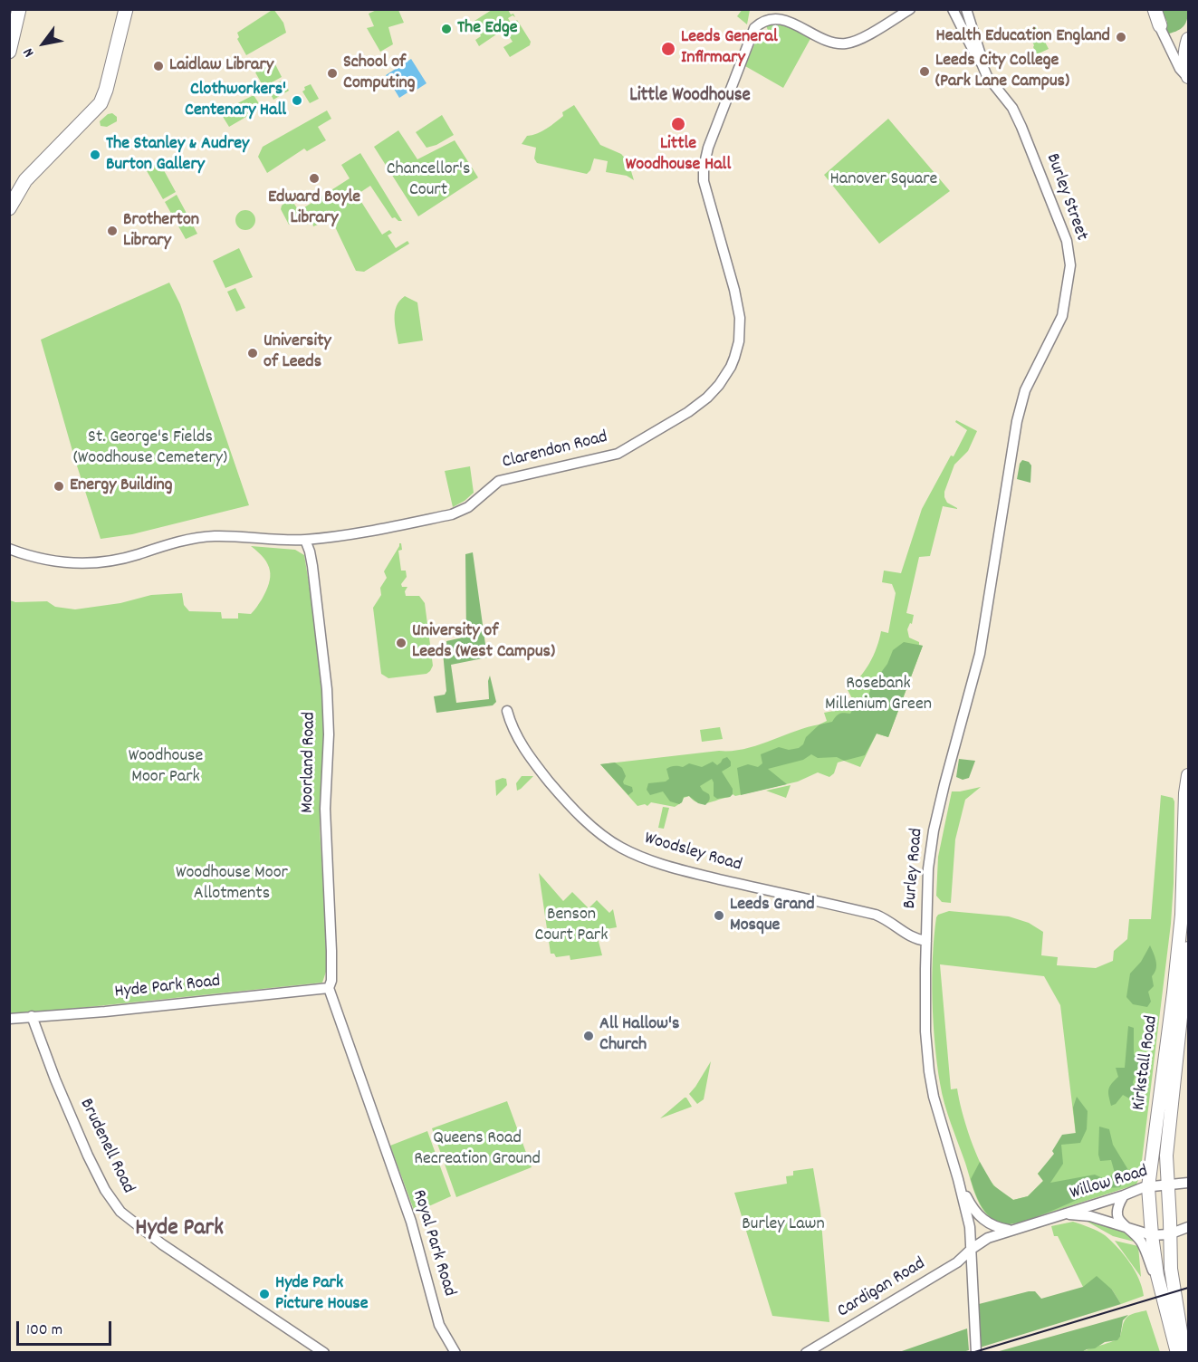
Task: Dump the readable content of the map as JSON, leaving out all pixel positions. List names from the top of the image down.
{
  "streets": {
    "main road": ["Kirkstall Road"],
    "street": [
      "Burley Street",
      "Clarendon Road",
      "Moorland Road",
      "Woodsley Road",
      "Burley Road",
      "Hyde Park Road",
      "Brudenell Road",
      "Willow Road",
      "Royal Park Road",
      "Cardigan Road"
    ]
  },
  "crossings": [
    ["Burley Street", "Burley Road"],
    ["Clarendon Road", "Moorland Road"],
    ["Moorland Road", "Hyde Park Road"],
    ["Moorland Road", "Royal Park Road"],
    ["Woodsley Road", "Burley Road"],
    ["Burley Road", "Willow Road"],
    ["Burley Road", "Cardigan Road"],
    ["Hyde Park Road", "Brudenell Road"],
    ["Hyde Park Road", "Royal Park Road"],
    ["Kirkstall Road", "Willow Road"],
    ["Willow Road", "Cardigan Road"]
  ],
  "districts": ["Little Woodhouse", "Hyde Park"],
  "parks": [
    "Chancellor's Court",
    "Hanover Square",
    "St. George's Fields (Woodhouse Cemetery)",
    "Rosebank Millenium Green",
    "Woodhouse Moor Park",
    "Woodhouse Moor Allotments",
    "Benson Court Park",
    "Queens Road Recreation Ground",
    "Burley Lawn"
  ],
  "places": [
    "The Edge",
    "Health Education England",
    "Leeds General Infirmary",
    "Laidlaw Library",
    "Leeds City College (Park Lane Campus)",
    "School of Computing",
    "Clothworkers' Centenary Hall",
    "Little Woodhouse Hall",
    "The Stanley & Audrey Burton Gallery",
    "Edward Boyle Library",
    "Brotherton Library",
    "University of Leeds",
    "Energy Building",
    "University of Leeds (West Campus)",
    "Leeds Grand Mosque",
    "All Hallow's Church",
    "Hyde Park Picture House"
  ],
  "scale_bar": "100 m",
  "north": "bottom left"
}
